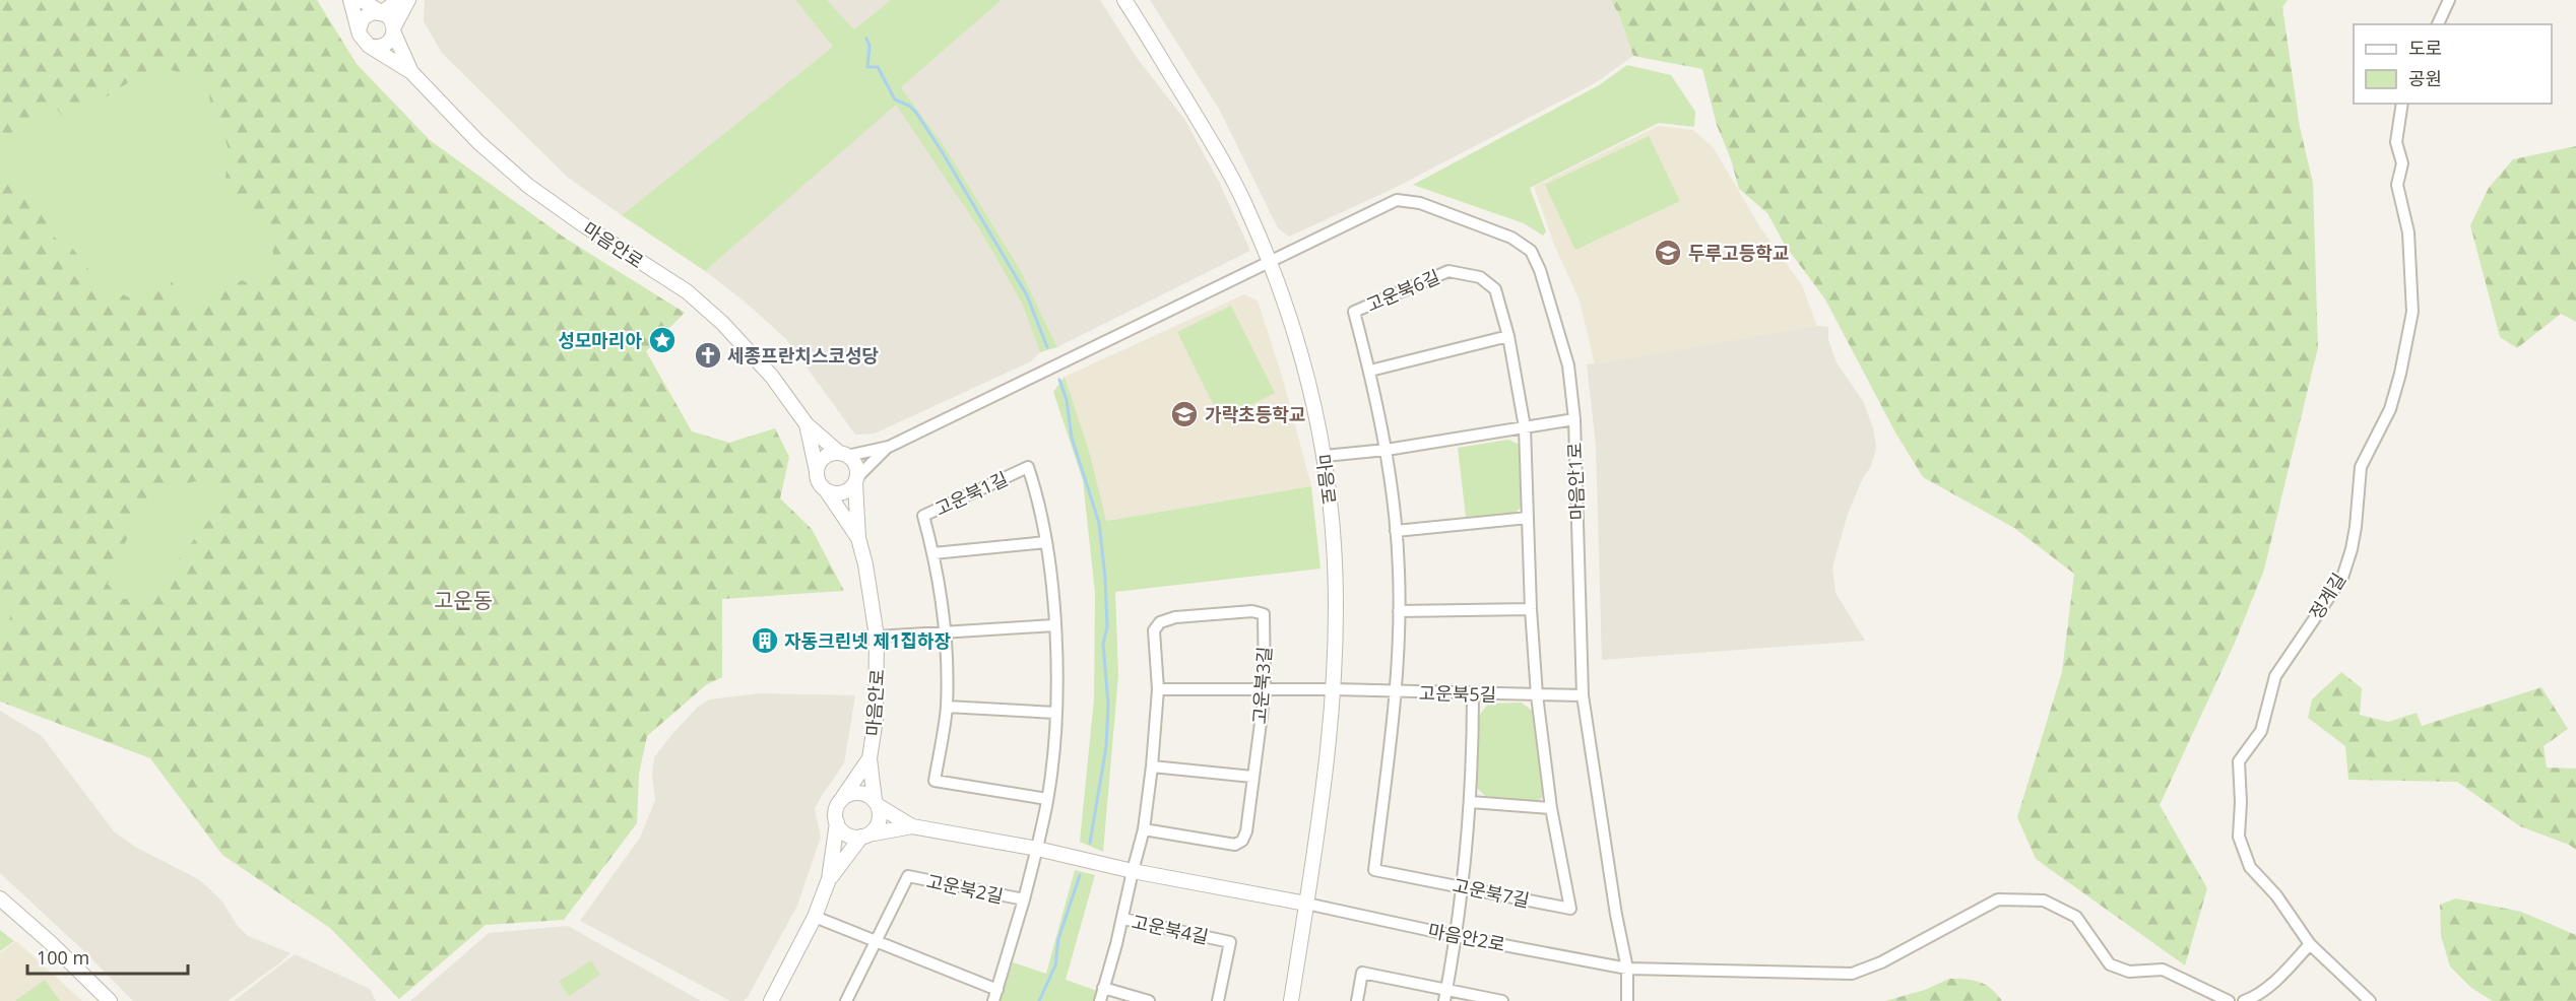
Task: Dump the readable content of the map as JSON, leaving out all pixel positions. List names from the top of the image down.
{
  "streets": {
    "street": [
      "마음안로",
      "고운북6길",
      "마음로",
      "마음안1로",
      "고운북1길",
      "정계길",
      "고운북3길",
      "고운북5길",
      "고운북2길",
      "고운북7길",
      "고운북4길",
      "마음안2로"
    ]
  },
  "crossings": [
    ["고운북6길", "고운북5길"],
    ["고운북6길", "고운북7길"],
    ["마음로", "마음안1로"],
    ["마음로", "고운북5길"],
    ["마음로", "마음안2로"],
    ["마음안1로", "고운북5길"],
    ["마음안1로", "마음안2로"],
    ["고운북1길", "고운북2길"],
    ["고운북3길", "고운북5길"],
    ["고운북3길", "고운북4길"],
    ["고운북5길", "고운북7길"]
  ],
  "districts": ["고운동"],
  "places": {
    "school or university": ["두루고등학교", "가락초등학교"],
    "place": ["성모마리아"],
    "church": ["세종프란치스코성당"],
    "building": ["자동크린넷 제1집하장"]
  },
  "legend": ["도로", "공원"],
  "scale_bar": "100 m"
}
